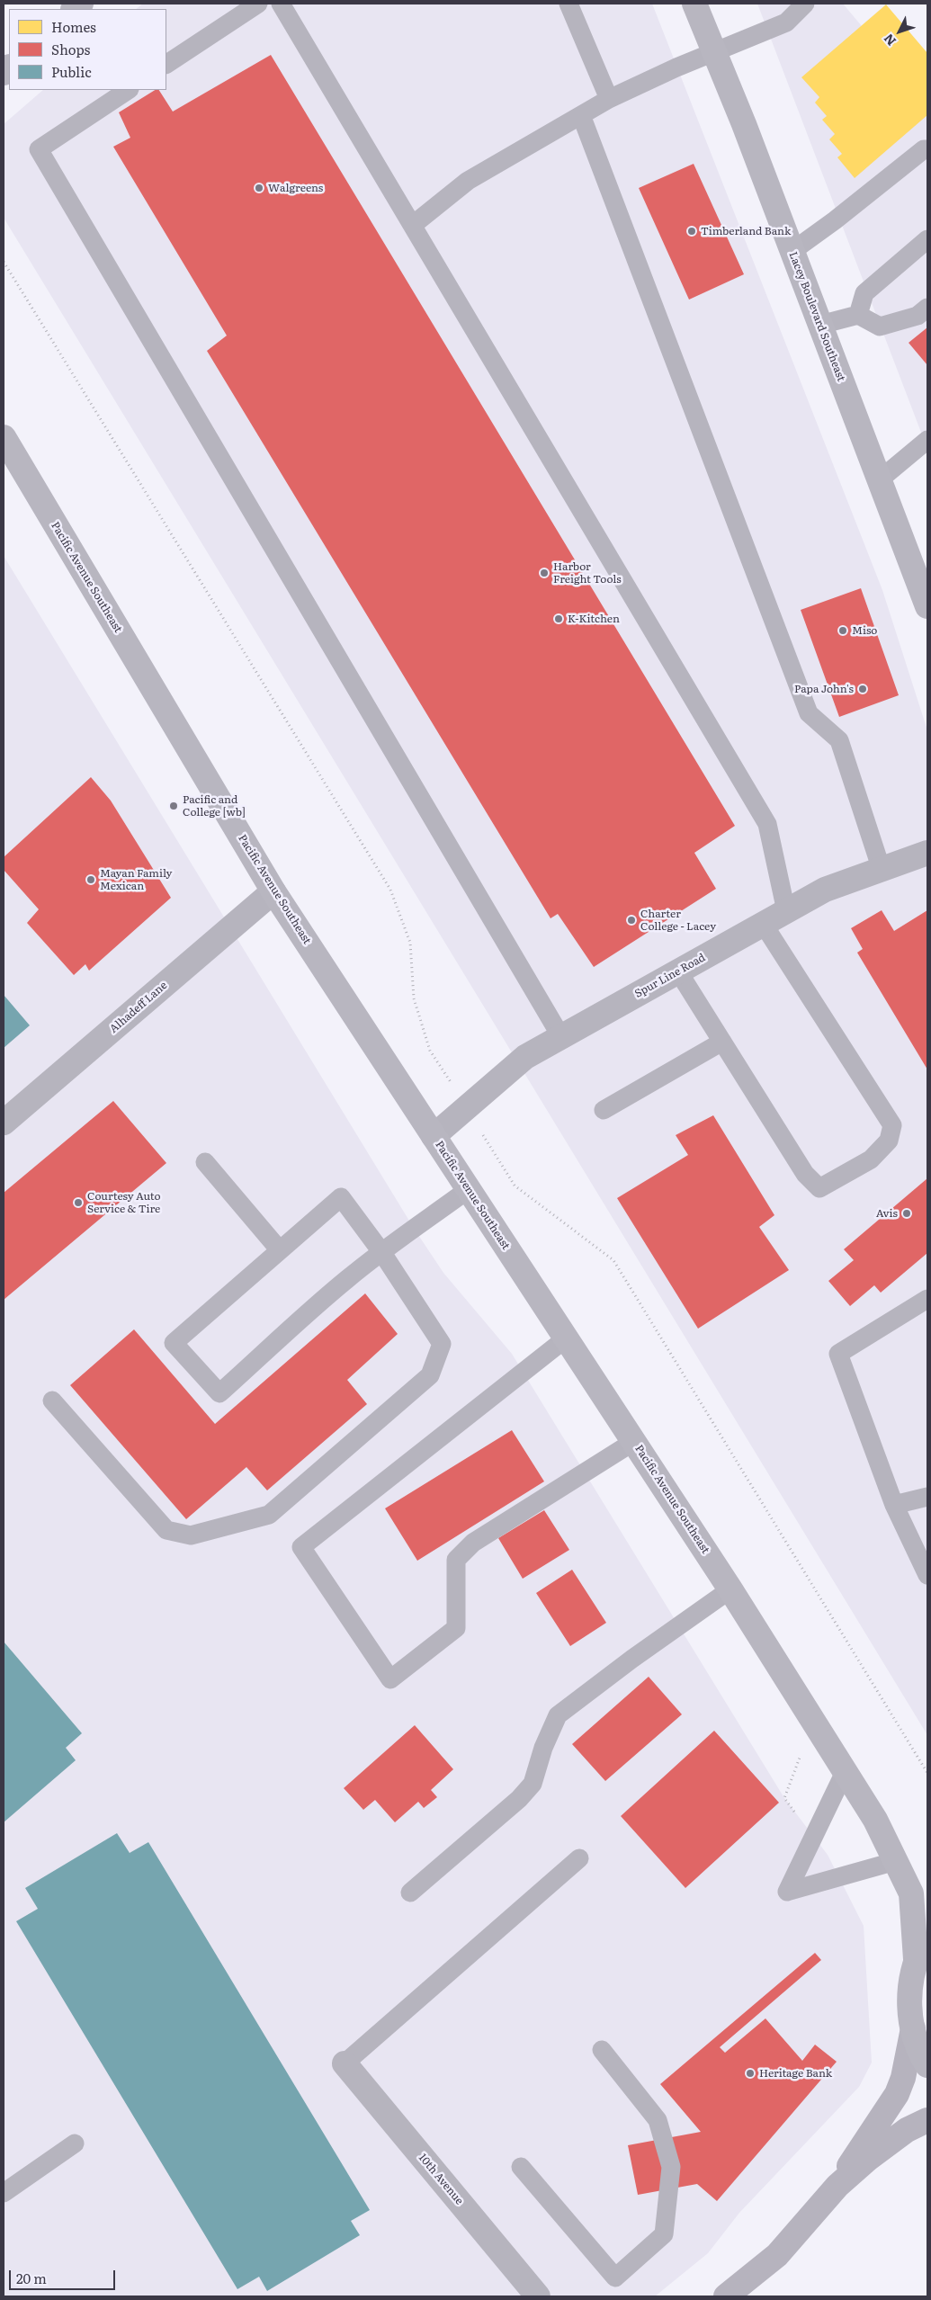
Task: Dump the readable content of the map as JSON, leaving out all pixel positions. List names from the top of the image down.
{
  "streets": {
    "main road": ["Lacey Boulevard Southeast", "Pacific Avenue Southeast"],
    "street": ["Spur Line Road", "Alhadeff Lane", "10th Avenue"]
  },
  "crossings": [
    ["Pacific Avenue Southeast", "Spur Line Road"],
    ["Pacific Avenue Southeast", "Alhadeff Lane"]
  ],
  "places": [
    "Walgreens",
    "Timberland Bank",
    "Harbor Freight Tools",
    "K-Kitchen",
    "Miso",
    "Papa John's",
    "Pacific and College [wb]",
    "Mayan Family Mexican",
    "Charter College - Lacey",
    "Courtesy Auto Service & Tire",
    "Avis",
    "Heritage Bank"
  ],
  "legend": ["Homes", "Shops", "Public"],
  "scale_bar": "20 m",
  "north": "bottom left"
}
